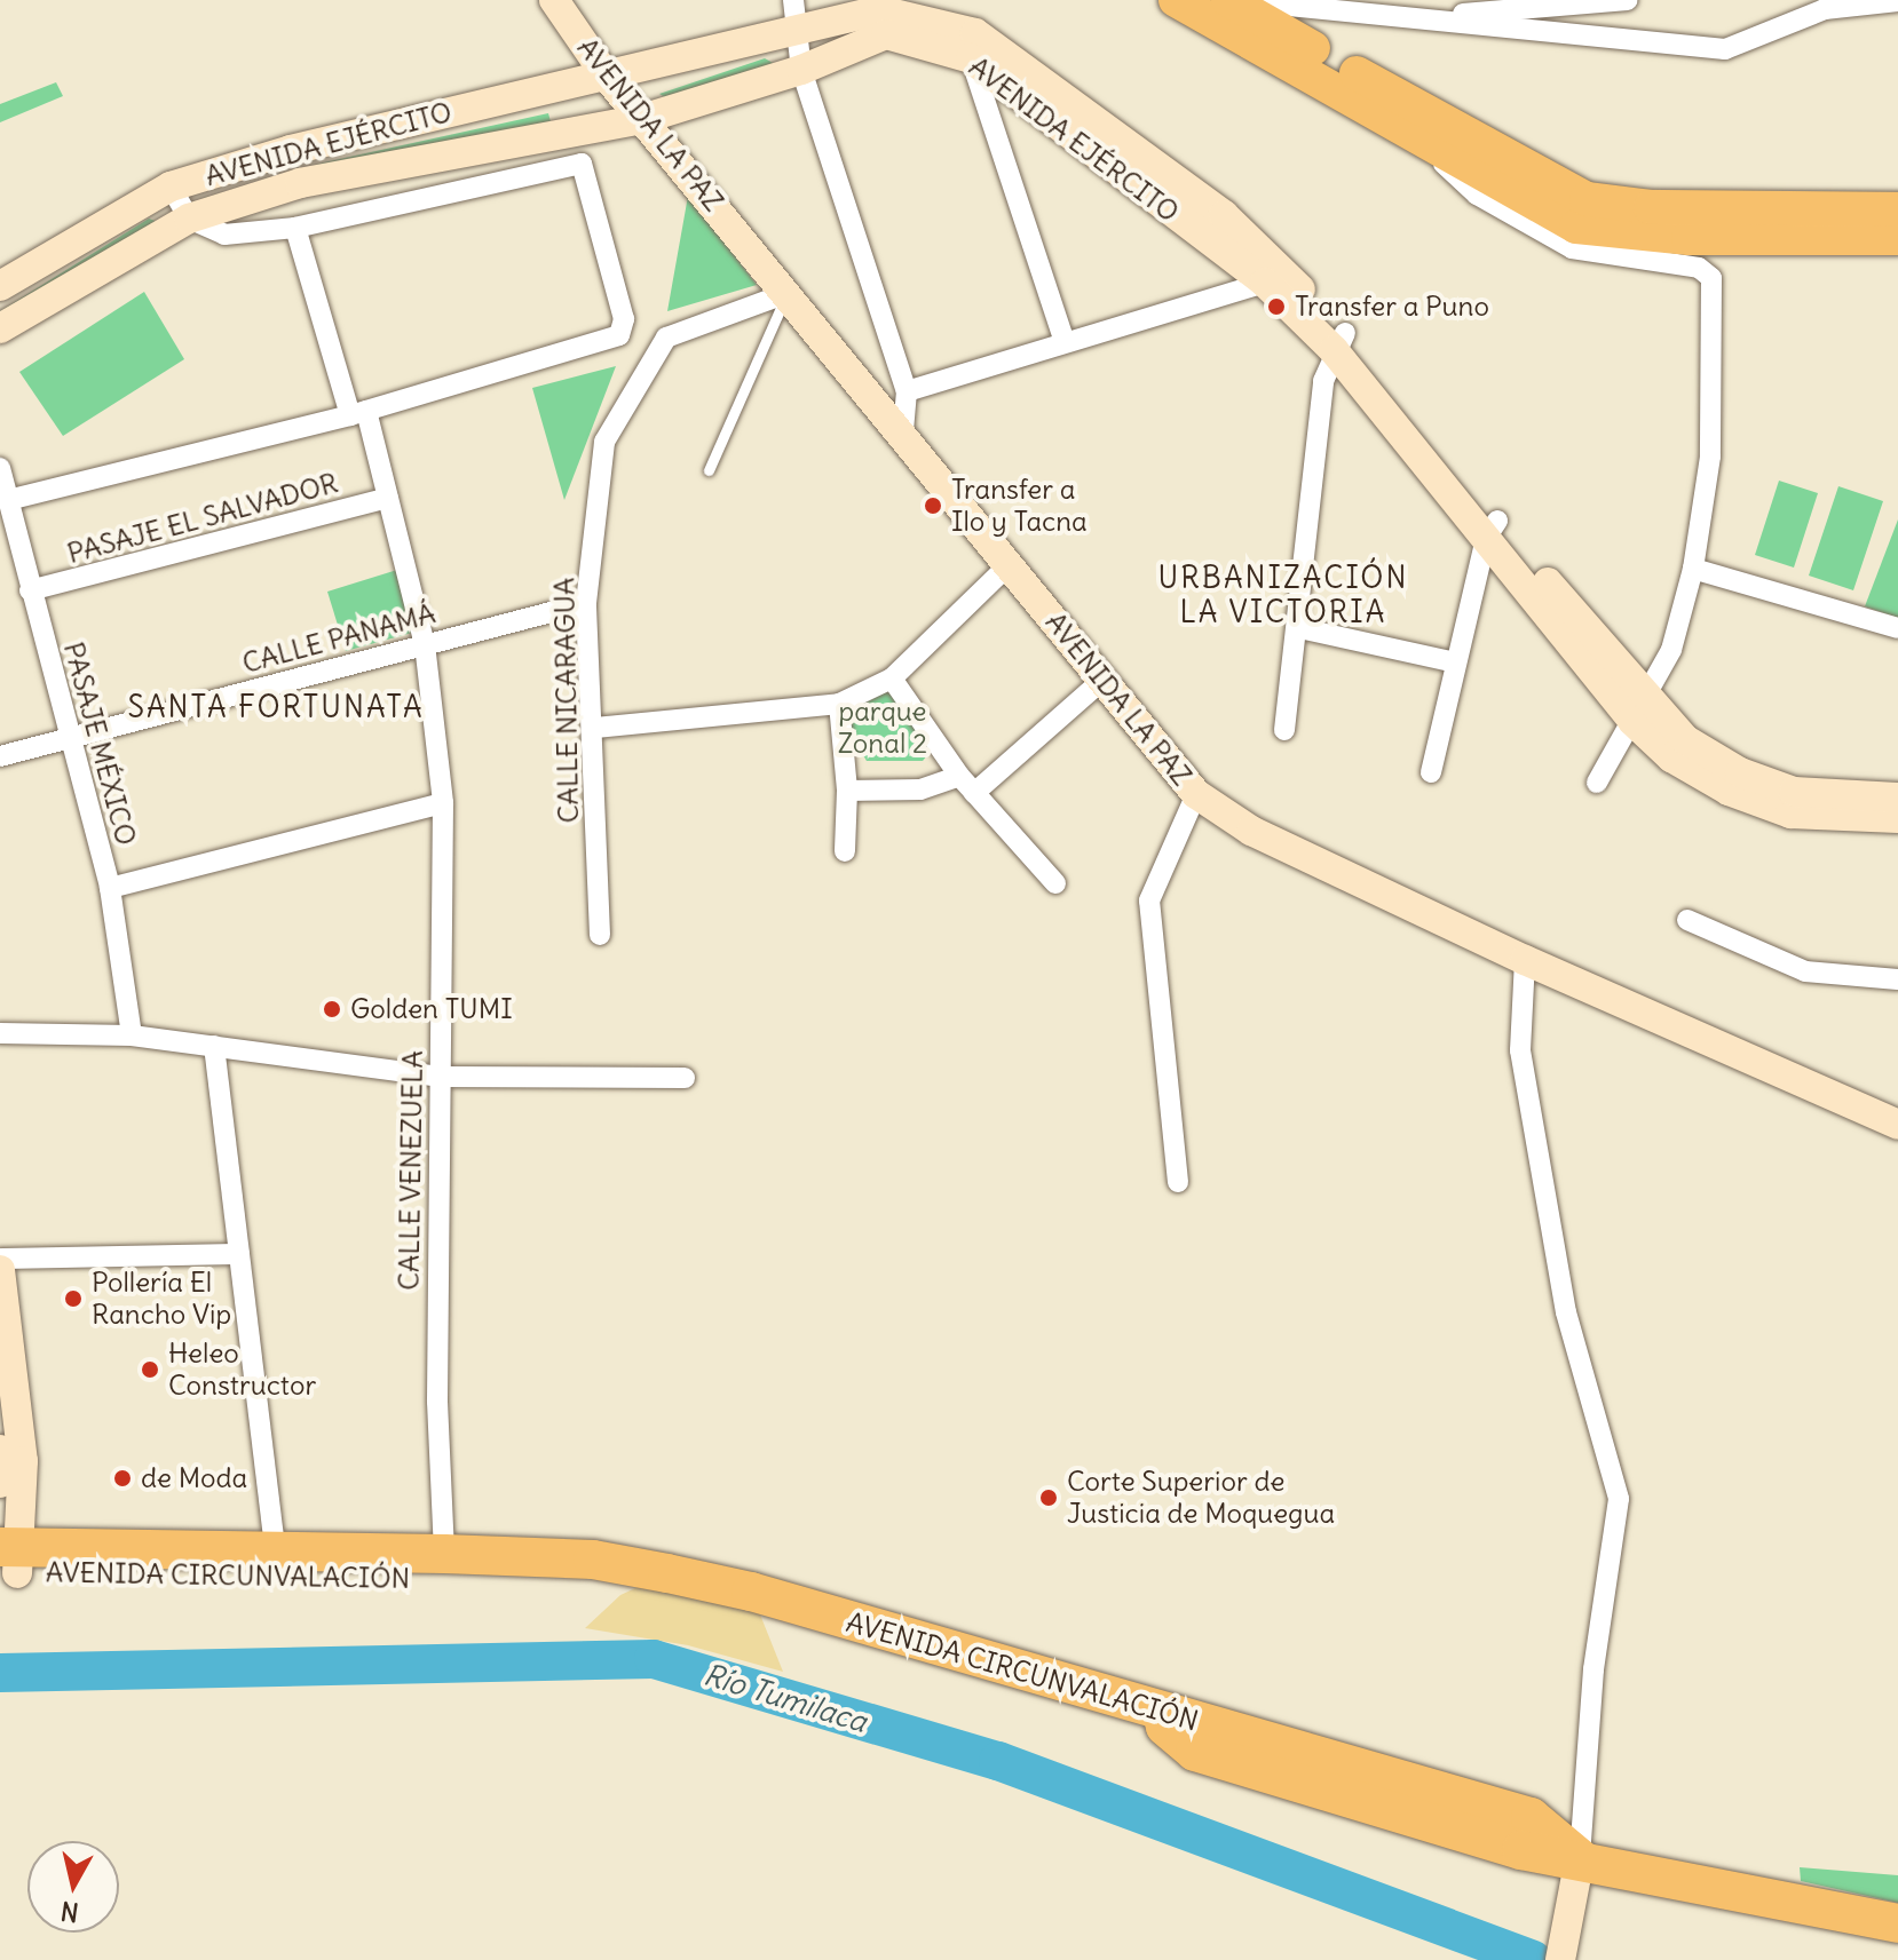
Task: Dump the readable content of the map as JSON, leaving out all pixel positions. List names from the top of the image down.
{
  "streets": {
    "highway": ["AVENIDA CIRCUNVALACIÓN"],
    "main road": ["AVENIDA LA PAZ", "AVENIDA EJÉRCITO"],
    "street": [
      "PASAJE EL SALVADOR",
      "CALLE PANAMÁ",
      "CALLE NICARAGUA",
      "PASAJE MÉXICO",
      "CALLE VENEZUELA"
    ]
  },
  "crossings": [
    ["AVENIDA LA PAZ", "AVENIDA EJÉRCITO"],
    ["AVENIDA LA PAZ", "CALLE NICARAGUA"],
    ["PASAJE EL SALVADOR", "PASAJE MÉXICO"],
    ["PASAJE EL SALVADOR", "CALLE VENEZUELA"],
    ["CALLE PANAMÁ", "CALLE NICARAGUA"],
    ["CALLE PANAMÁ", "PASAJE MÉXICO"],
    ["CALLE PANAMÁ", "CALLE VENEZUELA"],
    ["CALLE VENEZUELA", "AVENIDA CIRCUNVALACIÓN"]
  ],
  "districts": ["URBANIZACIÓN LA VICTORIA", "SANTA FORTUNATA"],
  "water": ["Río Tumilaca"],
  "parks": ["parque Zonal 2"],
  "places": [
    "Transfer a Puno",
    "Transfer a Ilo y Tacna",
    "Golden TUMI",
    "Pollería El Rancho Vip",
    "Heleo Constructor",
    "de Moda",
    "Corte Superior de Justicia de Moquegua"
  ],
  "north": "bottom"
}
